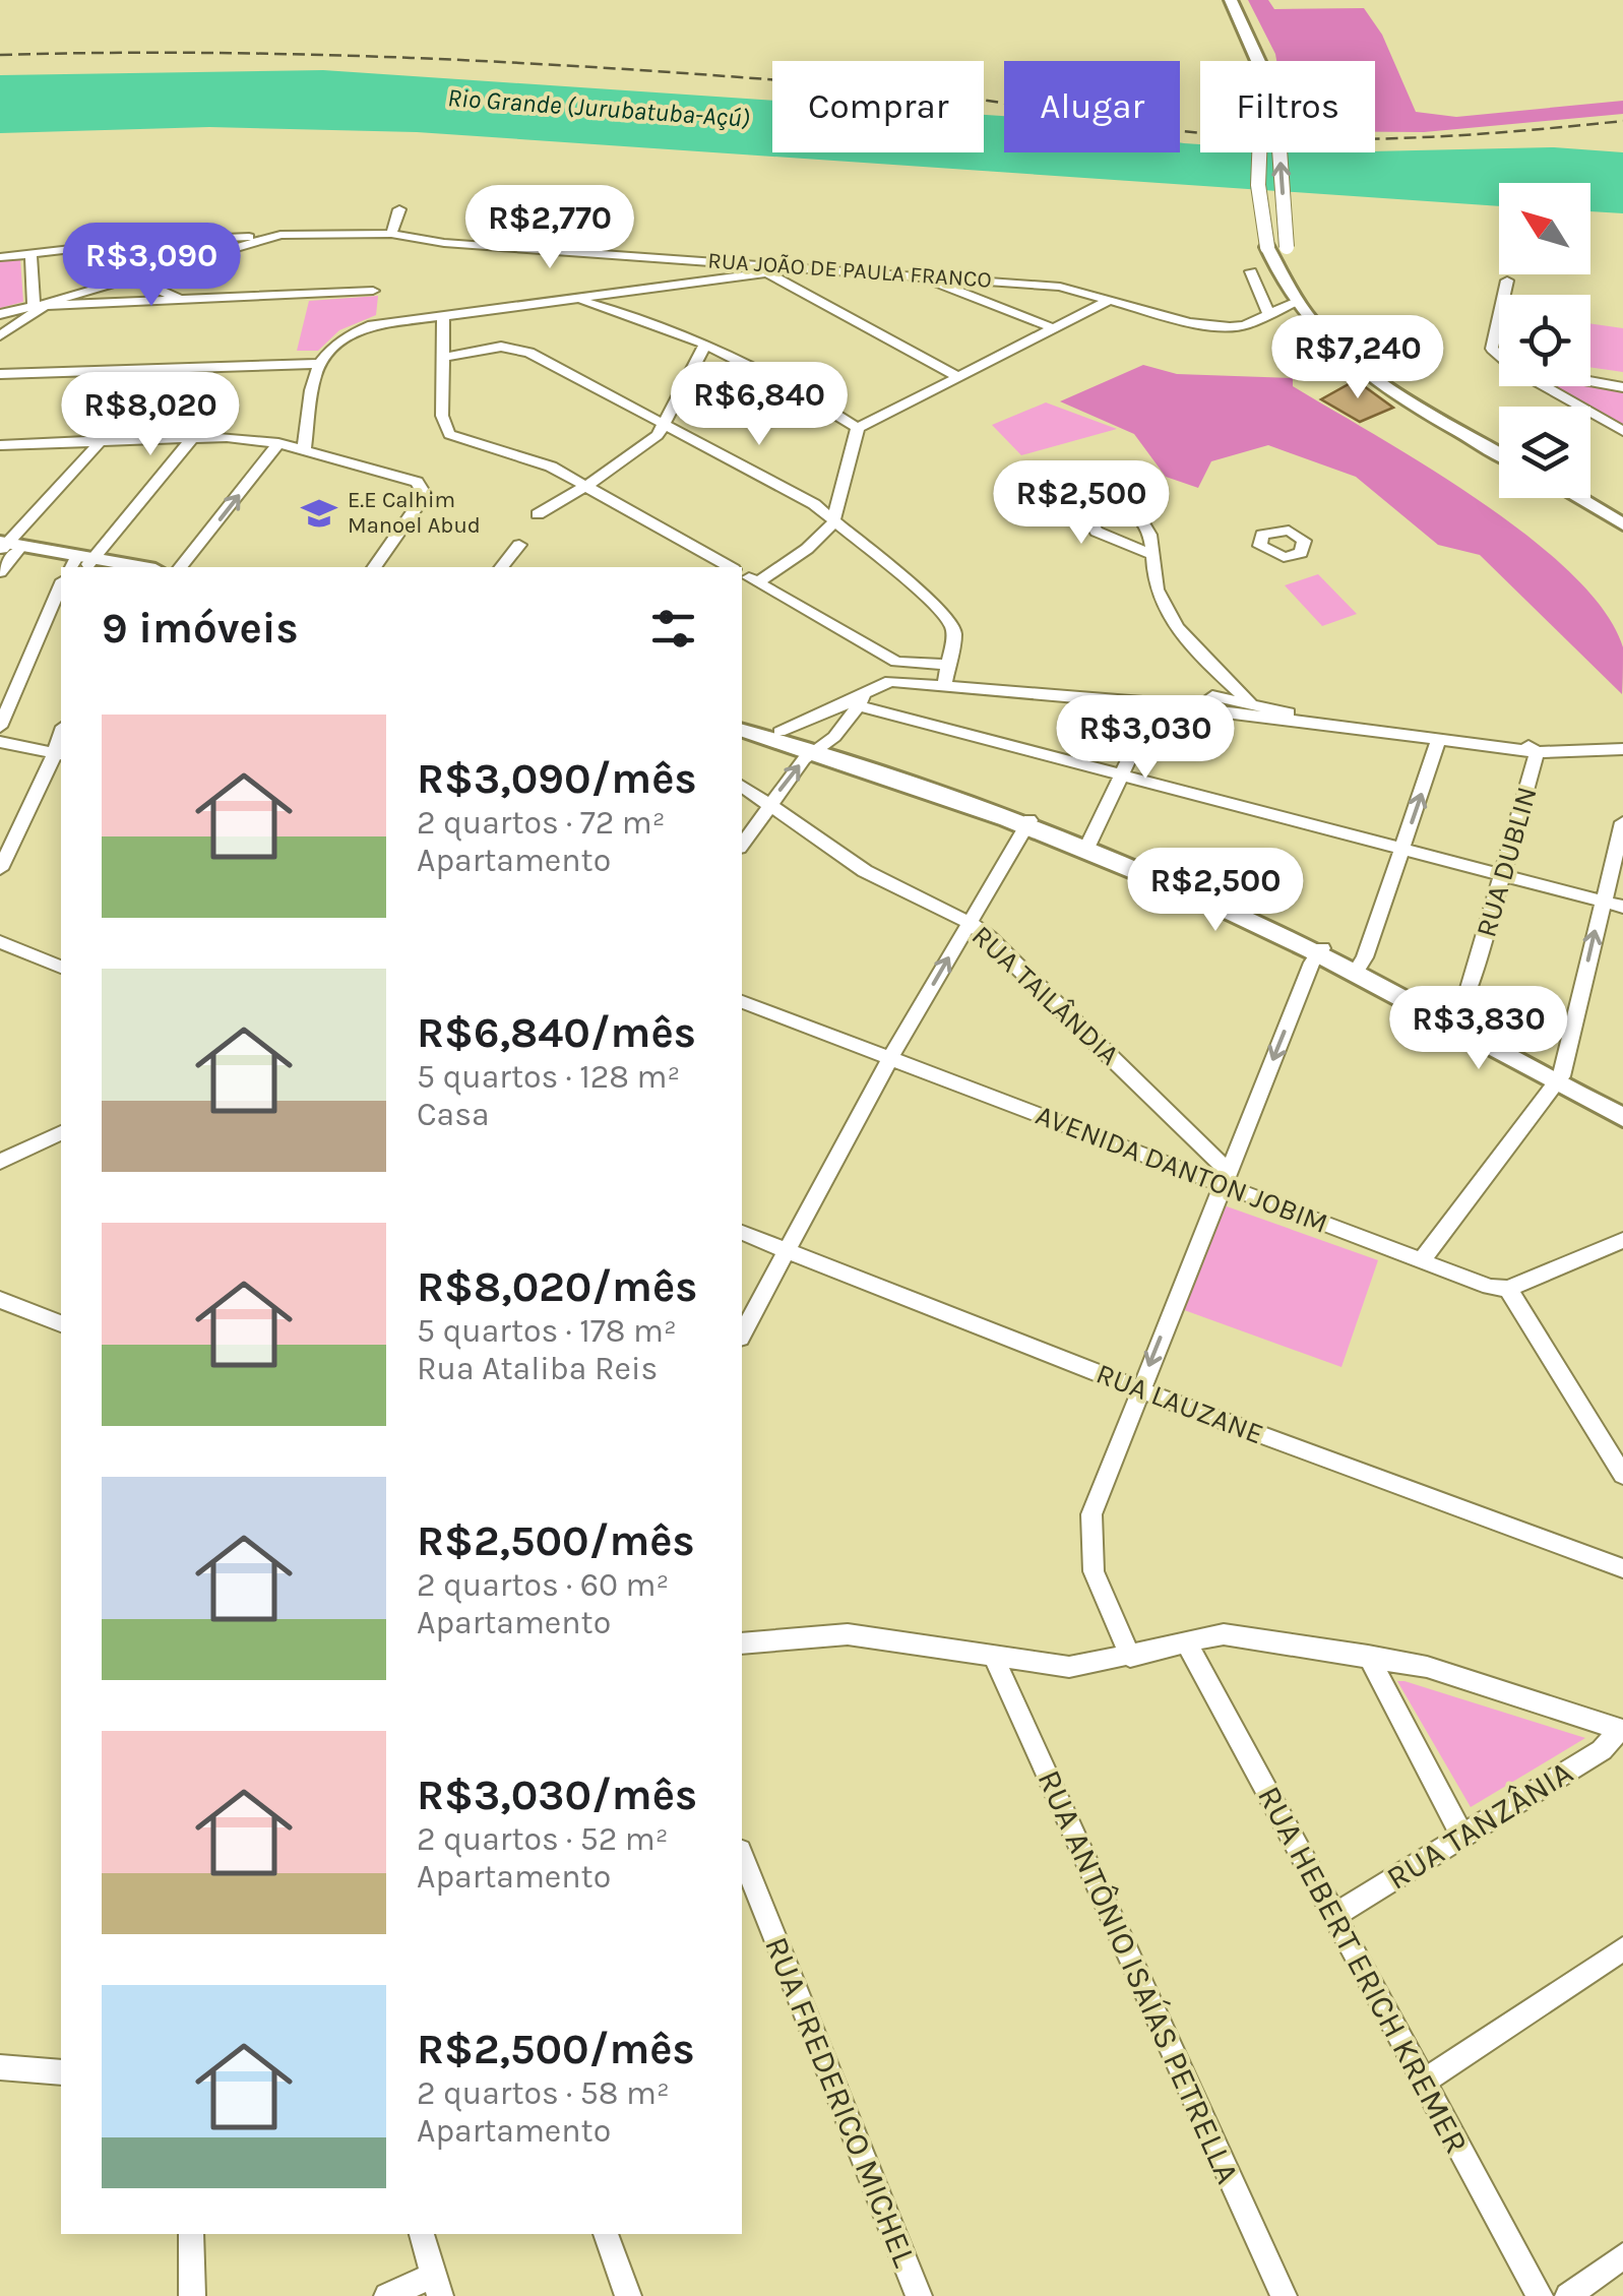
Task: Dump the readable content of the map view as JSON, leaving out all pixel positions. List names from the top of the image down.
{
  "streets": {
    "street": [
      "RUA JOÃO DE PAULA FRANCO",
      "RUA DUBLIN",
      "RUA TAILÂNDIA",
      "AVENIDA DANTON JOBIM",
      "RUA LAUZANE",
      "RUA TANZÂNIA",
      "RUA HEBERT ERICH KREMER",
      "RUA ANTÔNIO ISAÍAS PETRELLA",
      "RUA FREDERICO MICHEL"
    ]
  },
  "crossings": [
    ["RUA TAILÂNDIA", "AVENIDA DANTON JOBIM"],
    ["RUA TANZÂNIA", "RUA HEBERT ERICH KREMER"]
  ],
  "water": ["Rio Grande (Jurubatuba-Açú)"],
  "places": {
    "school or university": ["E.E Calhim Manoel Abud"]
  },
  "north": "top left",
  "page": {
    "chip": ["Comprar", "Alugar", "Filtros"],
    "price": [
      "R$2,770",
      "R$3,090",
      "R$7,240",
      "R$6,840",
      "R$8,020",
      "R$2,500",
      "R$3,030",
      "R$2,500",
      "R$3,830"
    ],
    "heading": "9 imóveis",
    "list": [
      {
        "name": "R$3,090/mês",
        "note": "2 quartos · 72 m² · Apartamento"
      },
      {
        "name": "R$6,840/mês",
        "note": "5 quartos · 128 m² · Casa"
      },
      {
        "name": "R$8,020/mês",
        "note": "5 quartos · 178 m² · Rua Ataliba Reis"
      },
      {
        "name": "R$2,500/mês",
        "note": "2 quartos · 60 m² · Apartamento"
      },
      {
        "name": "R$3,030/mês",
        "note": "2 quartos · 52 m² · Apartamento"
      },
      {
        "name": "R$2,500/mês",
        "note": "2 quartos · 58 m² · Apartamento"
      }
    ]
  }
}
